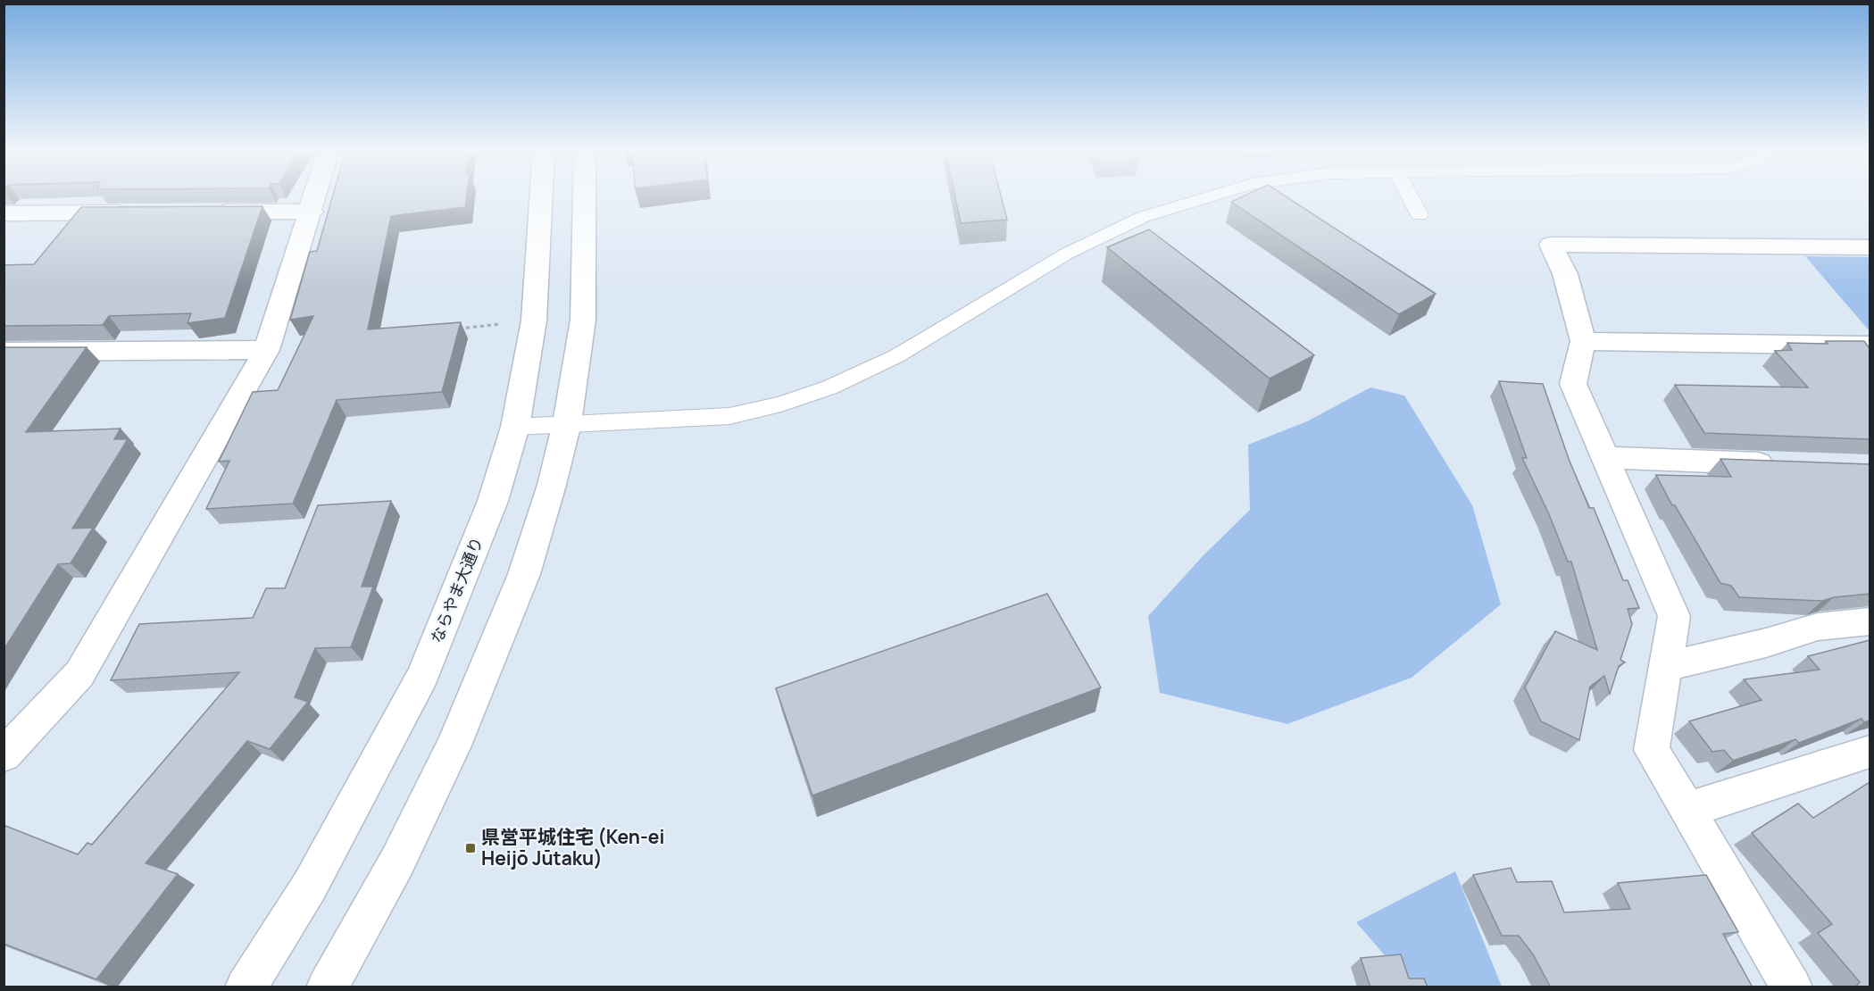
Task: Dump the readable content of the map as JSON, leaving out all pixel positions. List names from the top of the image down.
{
  "streets": {
    "street": ["ならやま大通り"]
  },
  "places": {
    "transit": ["県営平城住宅 (Ken-ei Heijō Jūtaku)"]
  }
}
